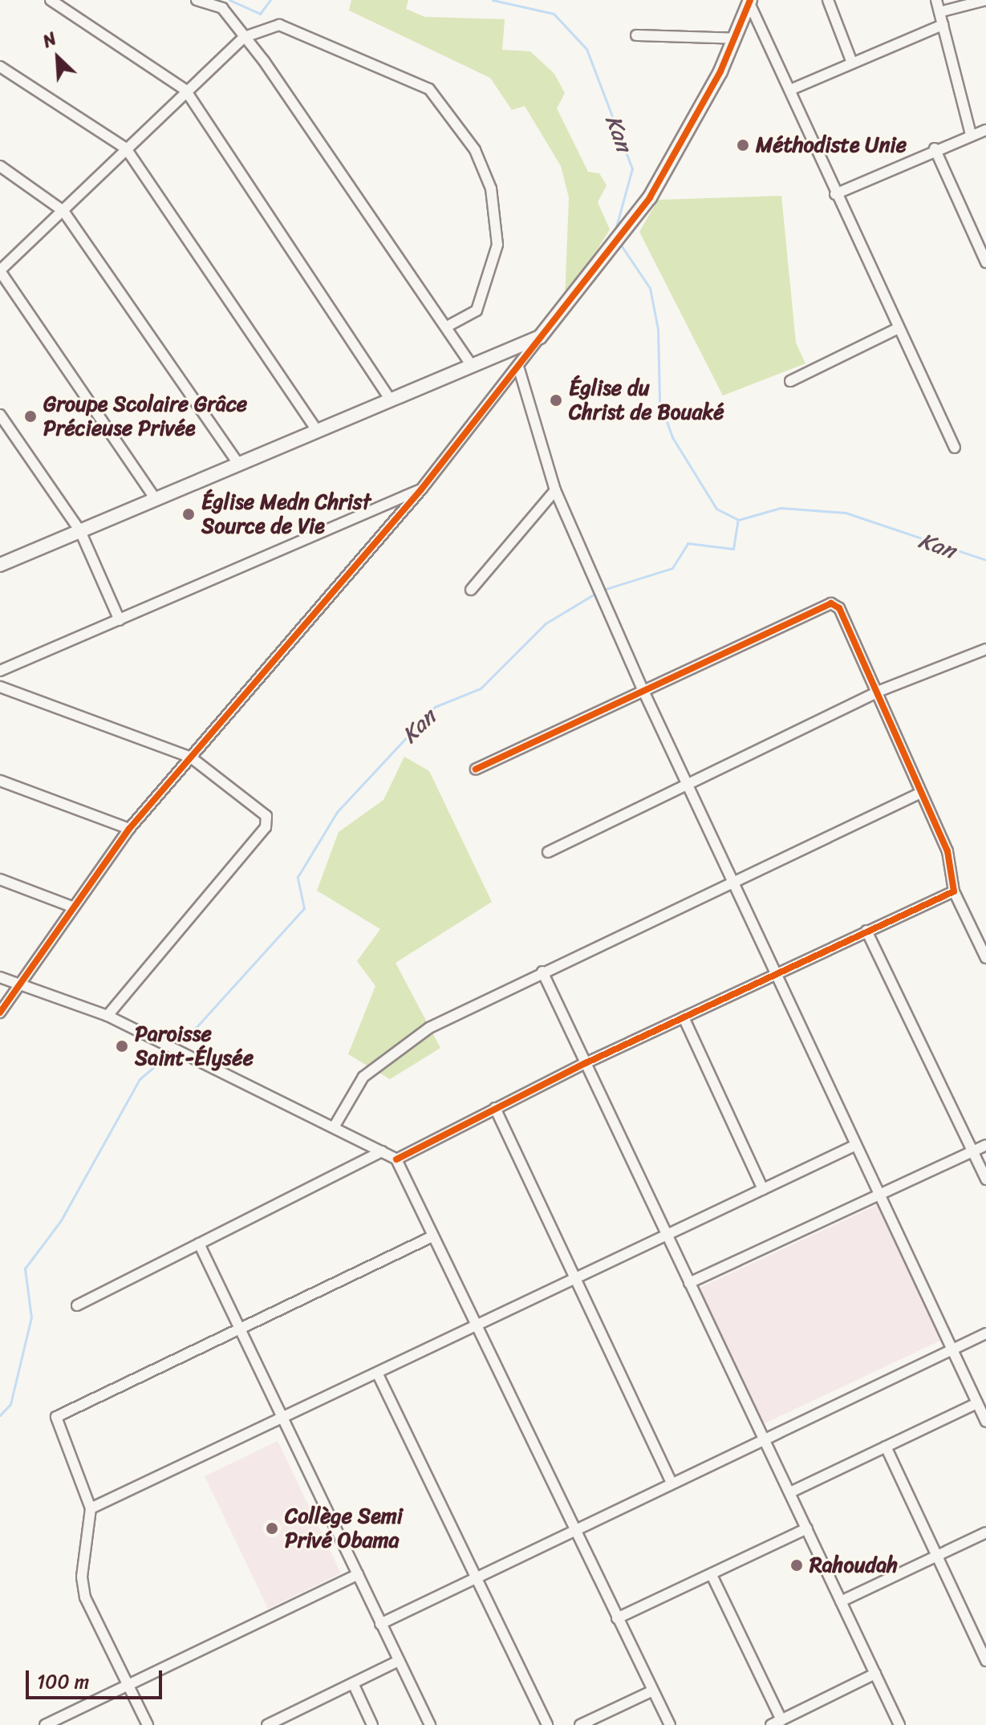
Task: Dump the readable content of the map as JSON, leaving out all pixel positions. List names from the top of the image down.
{
  "water": ["Kan"],
  "places": [
    "Méthodiste Unie",
    "Église du Christ de Bouaké",
    "Groupe Scolaire Grâce Précieuse Privée",
    "Église Medn Christ Source de Vie",
    "Paroisse Saint-Élysée",
    "Collège Semi Privé Obama",
    "Rahoudah"
  ],
  "scale_bar": "100 m",
  "north": "top left"
}
